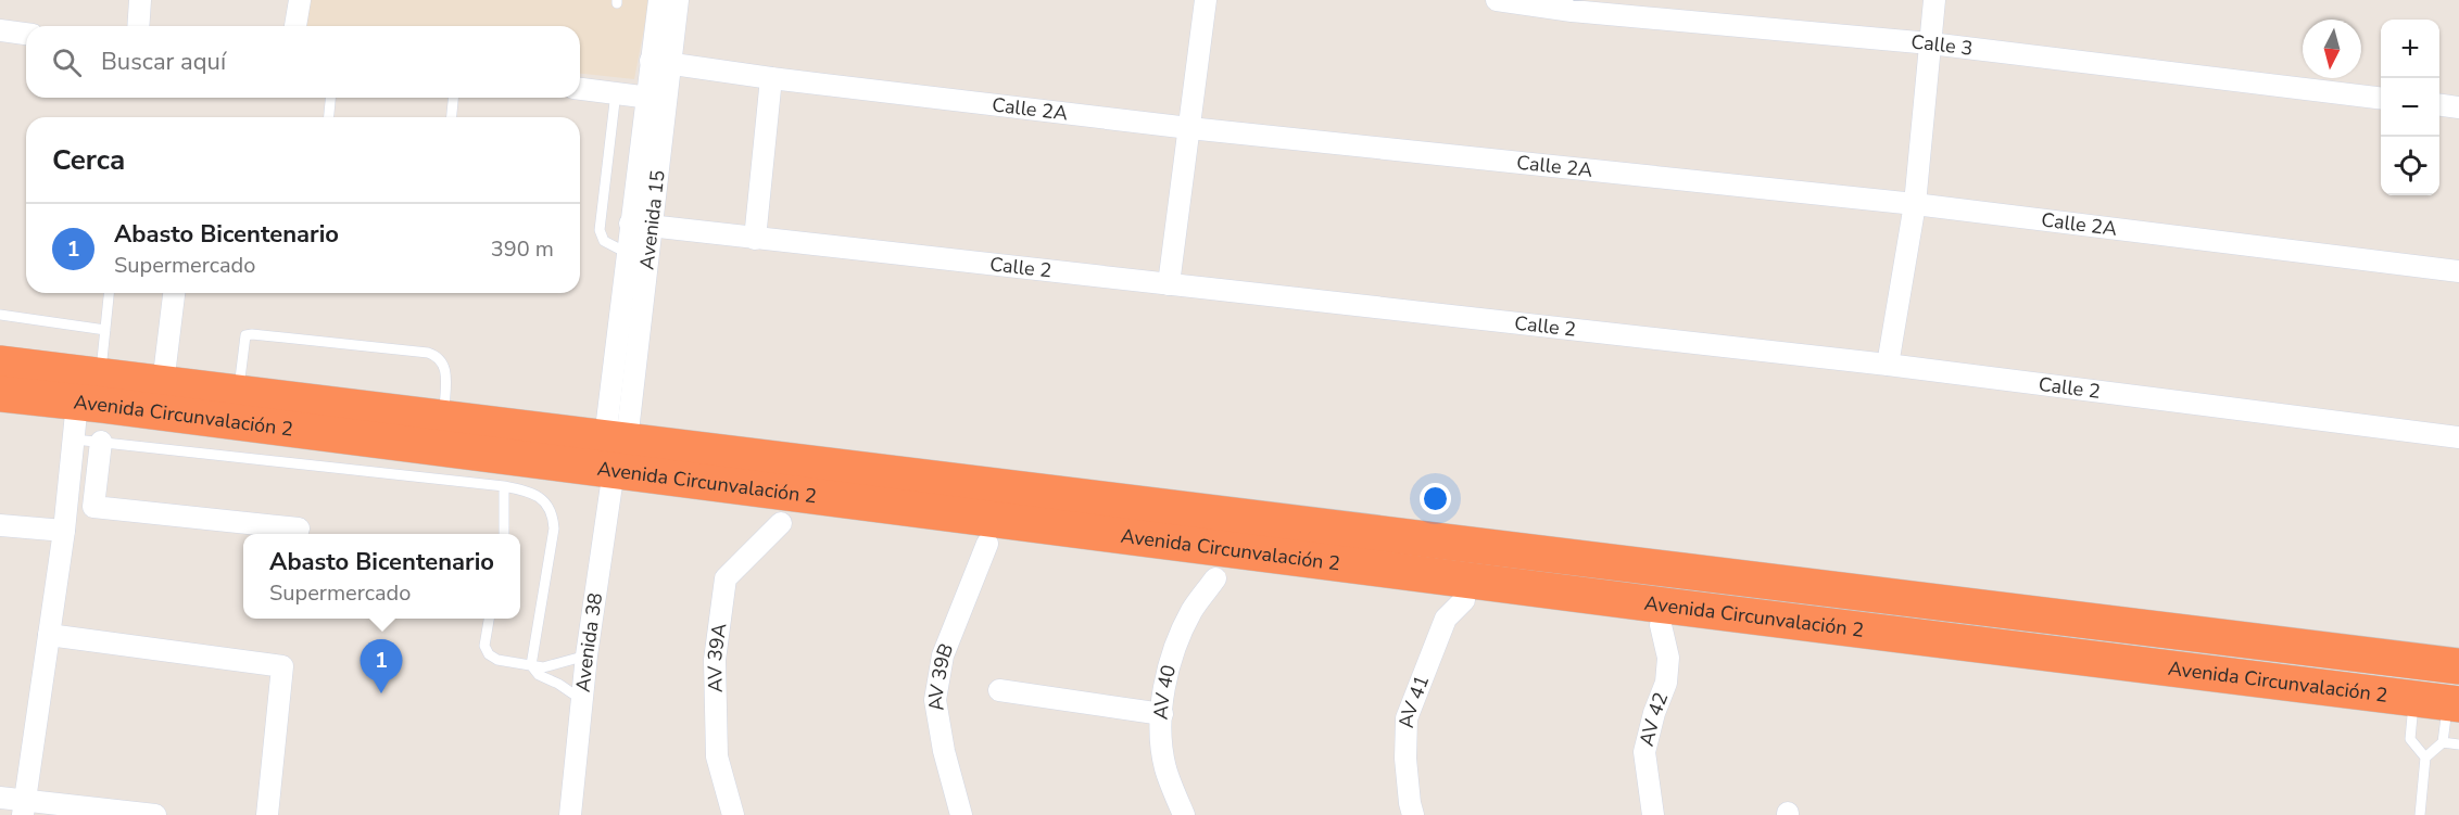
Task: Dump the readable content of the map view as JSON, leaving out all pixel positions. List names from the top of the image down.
{
  "streets": {
    "highway": ["Avenida Circunvalación 2"],
    "street": [
      "Calle 3",
      "Calle 2A",
      "Avenida 15",
      "Calle 2",
      "Avenida 38",
      "AV 39A",
      "AV 39B",
      "AV 40",
      "AV 41",
      "AV 42"
    ]
  },
  "crossings": [
    ["Calle 2A", "Avenida 15"],
    ["Avenida 15", "Calle 2"],
    ["Avenida 15", "Avenida Circunvalación 2"],
    ["Avenida 15", "Avenida 38"],
    ["Avenida Circunvalación 2", "Avenida 38"]
  ],
  "north": "bottom",
  "page": {
    "map_buttons": ["+", "−"],
    "search": "Buscar aquí",
    "heading": "Cerca",
    "list": [
      {
        "mark": "1",
        "name": "Abasto Bicentenario",
        "note": "Supermercado",
        "value": "390 m"
      }
    ],
    "popup": ["Abasto Bicentenario", "Supermercado"],
    "pins": "1"
  }
}
